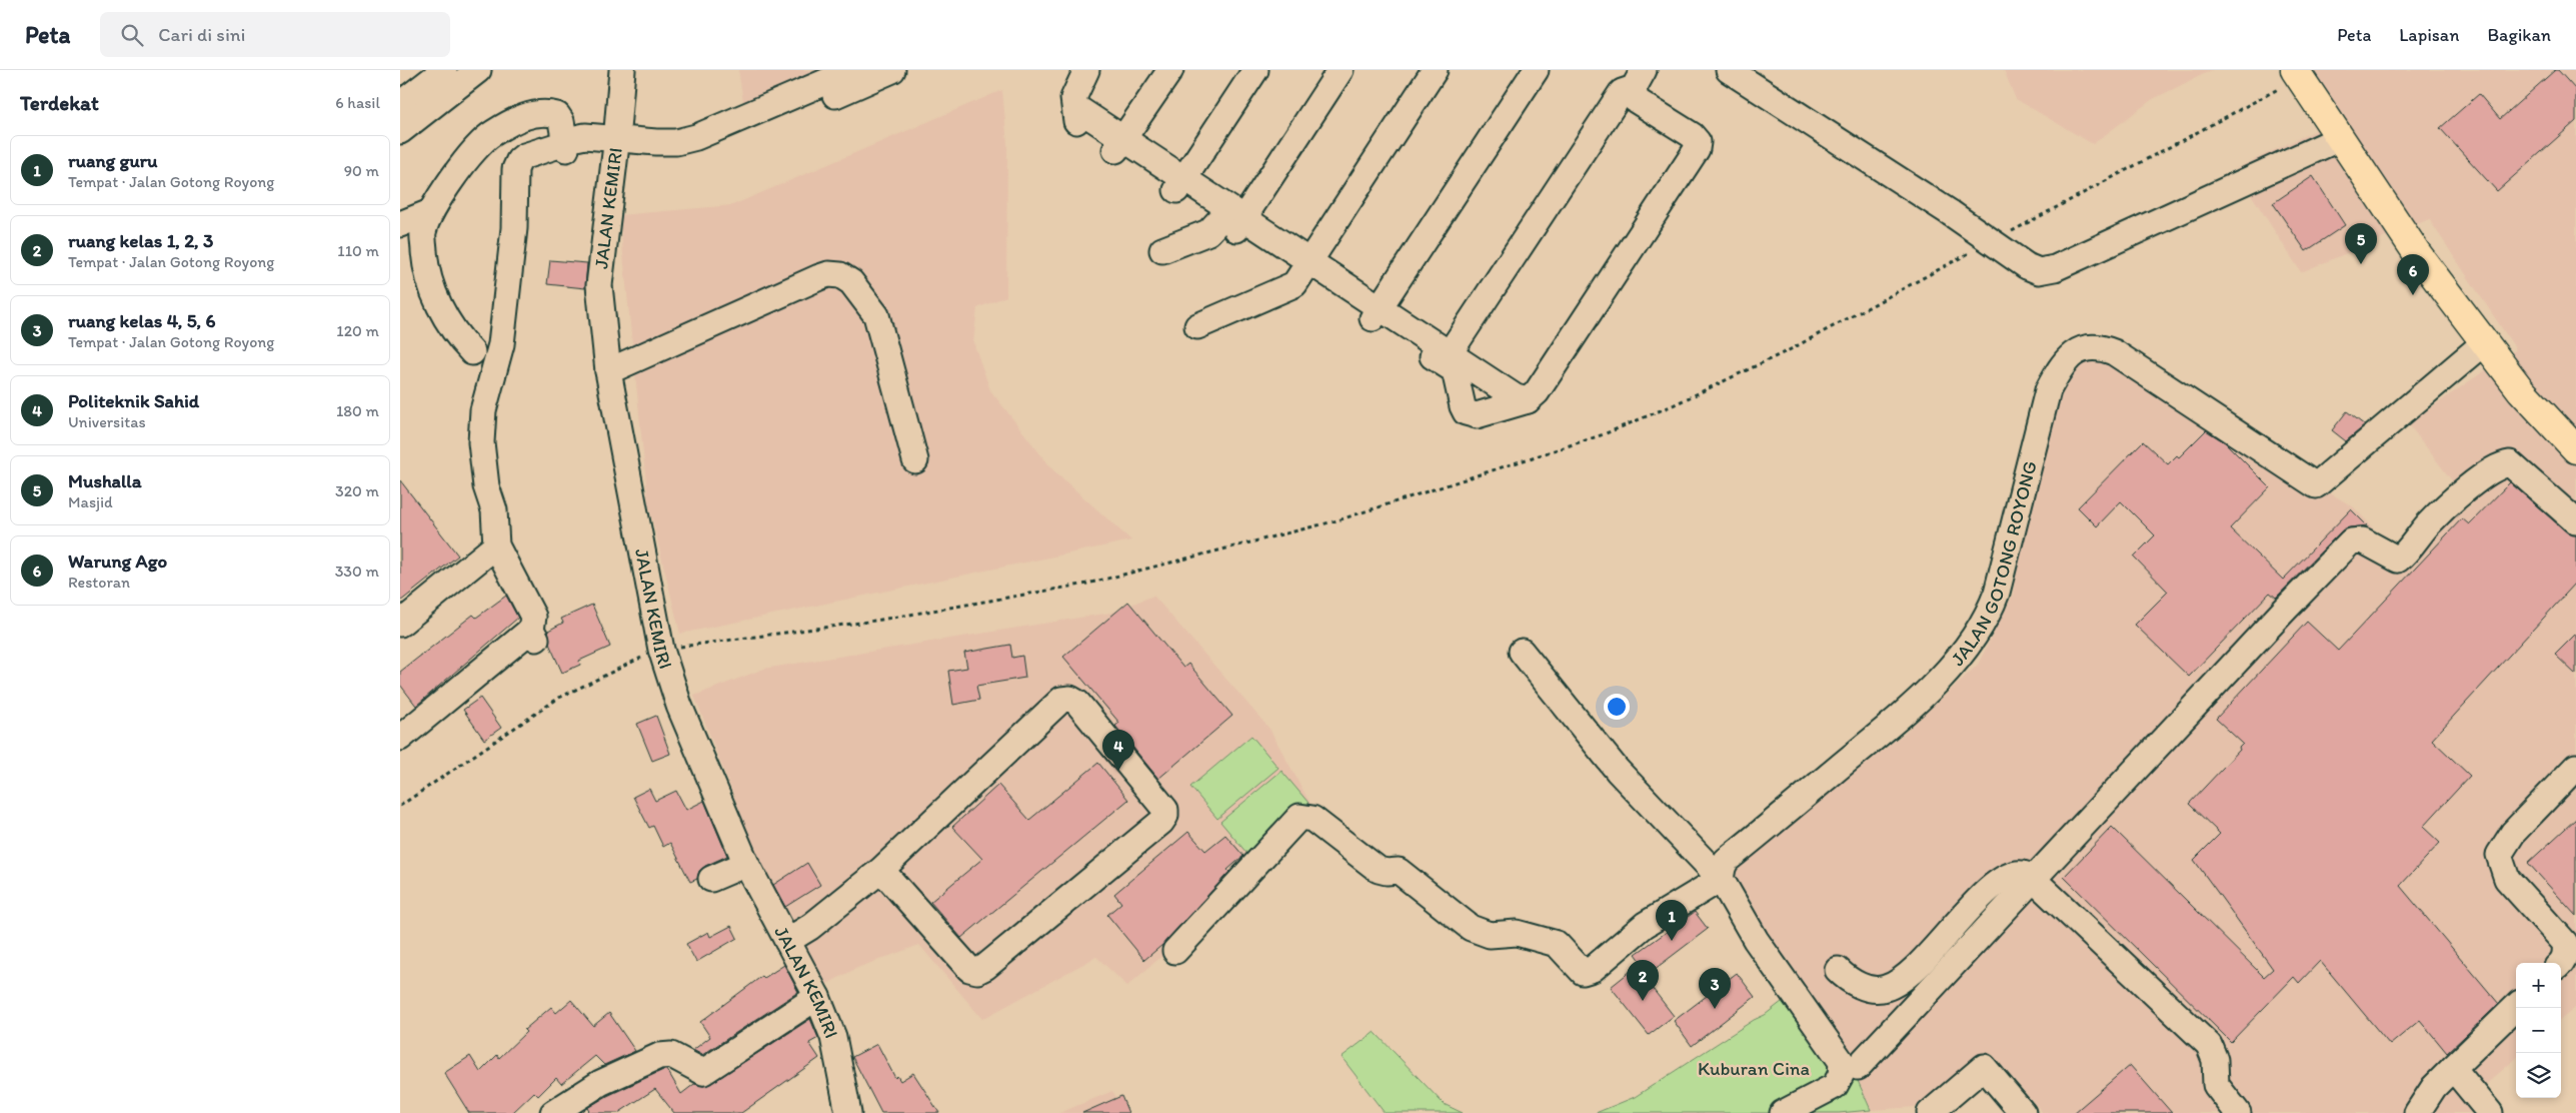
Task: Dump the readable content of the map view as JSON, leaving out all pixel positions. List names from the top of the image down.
{
  "streets": {
    "street": ["JALAN KEMIRI", "JALAN GOTONG ROYONG"]
  },
  "parks": ["Kuburan Cina"],
  "page": {
    "header": "Peta",
    "search": "Cari di sini",
    "nav": ["Peta", "Lapisan", "Bagikan"],
    "heading": ["Terdekat", "6 hasil"],
    "list": [
      {
        "mark": "1",
        "name": "ruang guru",
        "note": "Tempat · Jalan Gotong Royong",
        "value": "90 m"
      },
      {
        "mark": "2",
        "name": "ruang kelas 1, 2, 3",
        "note": "Tempat · Jalan Gotong Royong",
        "value": "110 m"
      },
      {
        "mark": "3",
        "name": "ruang kelas 4, 5, 6",
        "note": "Tempat · Jalan Gotong Royong",
        "value": "120 m"
      },
      {
        "mark": "4",
        "name": "Politeknik Sahid",
        "note": "Universitas",
        "value": "180 m"
      },
      {
        "mark": "5",
        "name": "Mushalla",
        "note": "Masjid",
        "value": "320 m"
      },
      {
        "mark": "6",
        "name": "Warung Ago",
        "note": "Restoran",
        "value": "330 m"
      }
    ],
    "pins": [
      "5",
      "6",
      "4",
      "1",
      "2",
      "3"
    ],
    "map_buttons": ["+", "−"]
  }
}
